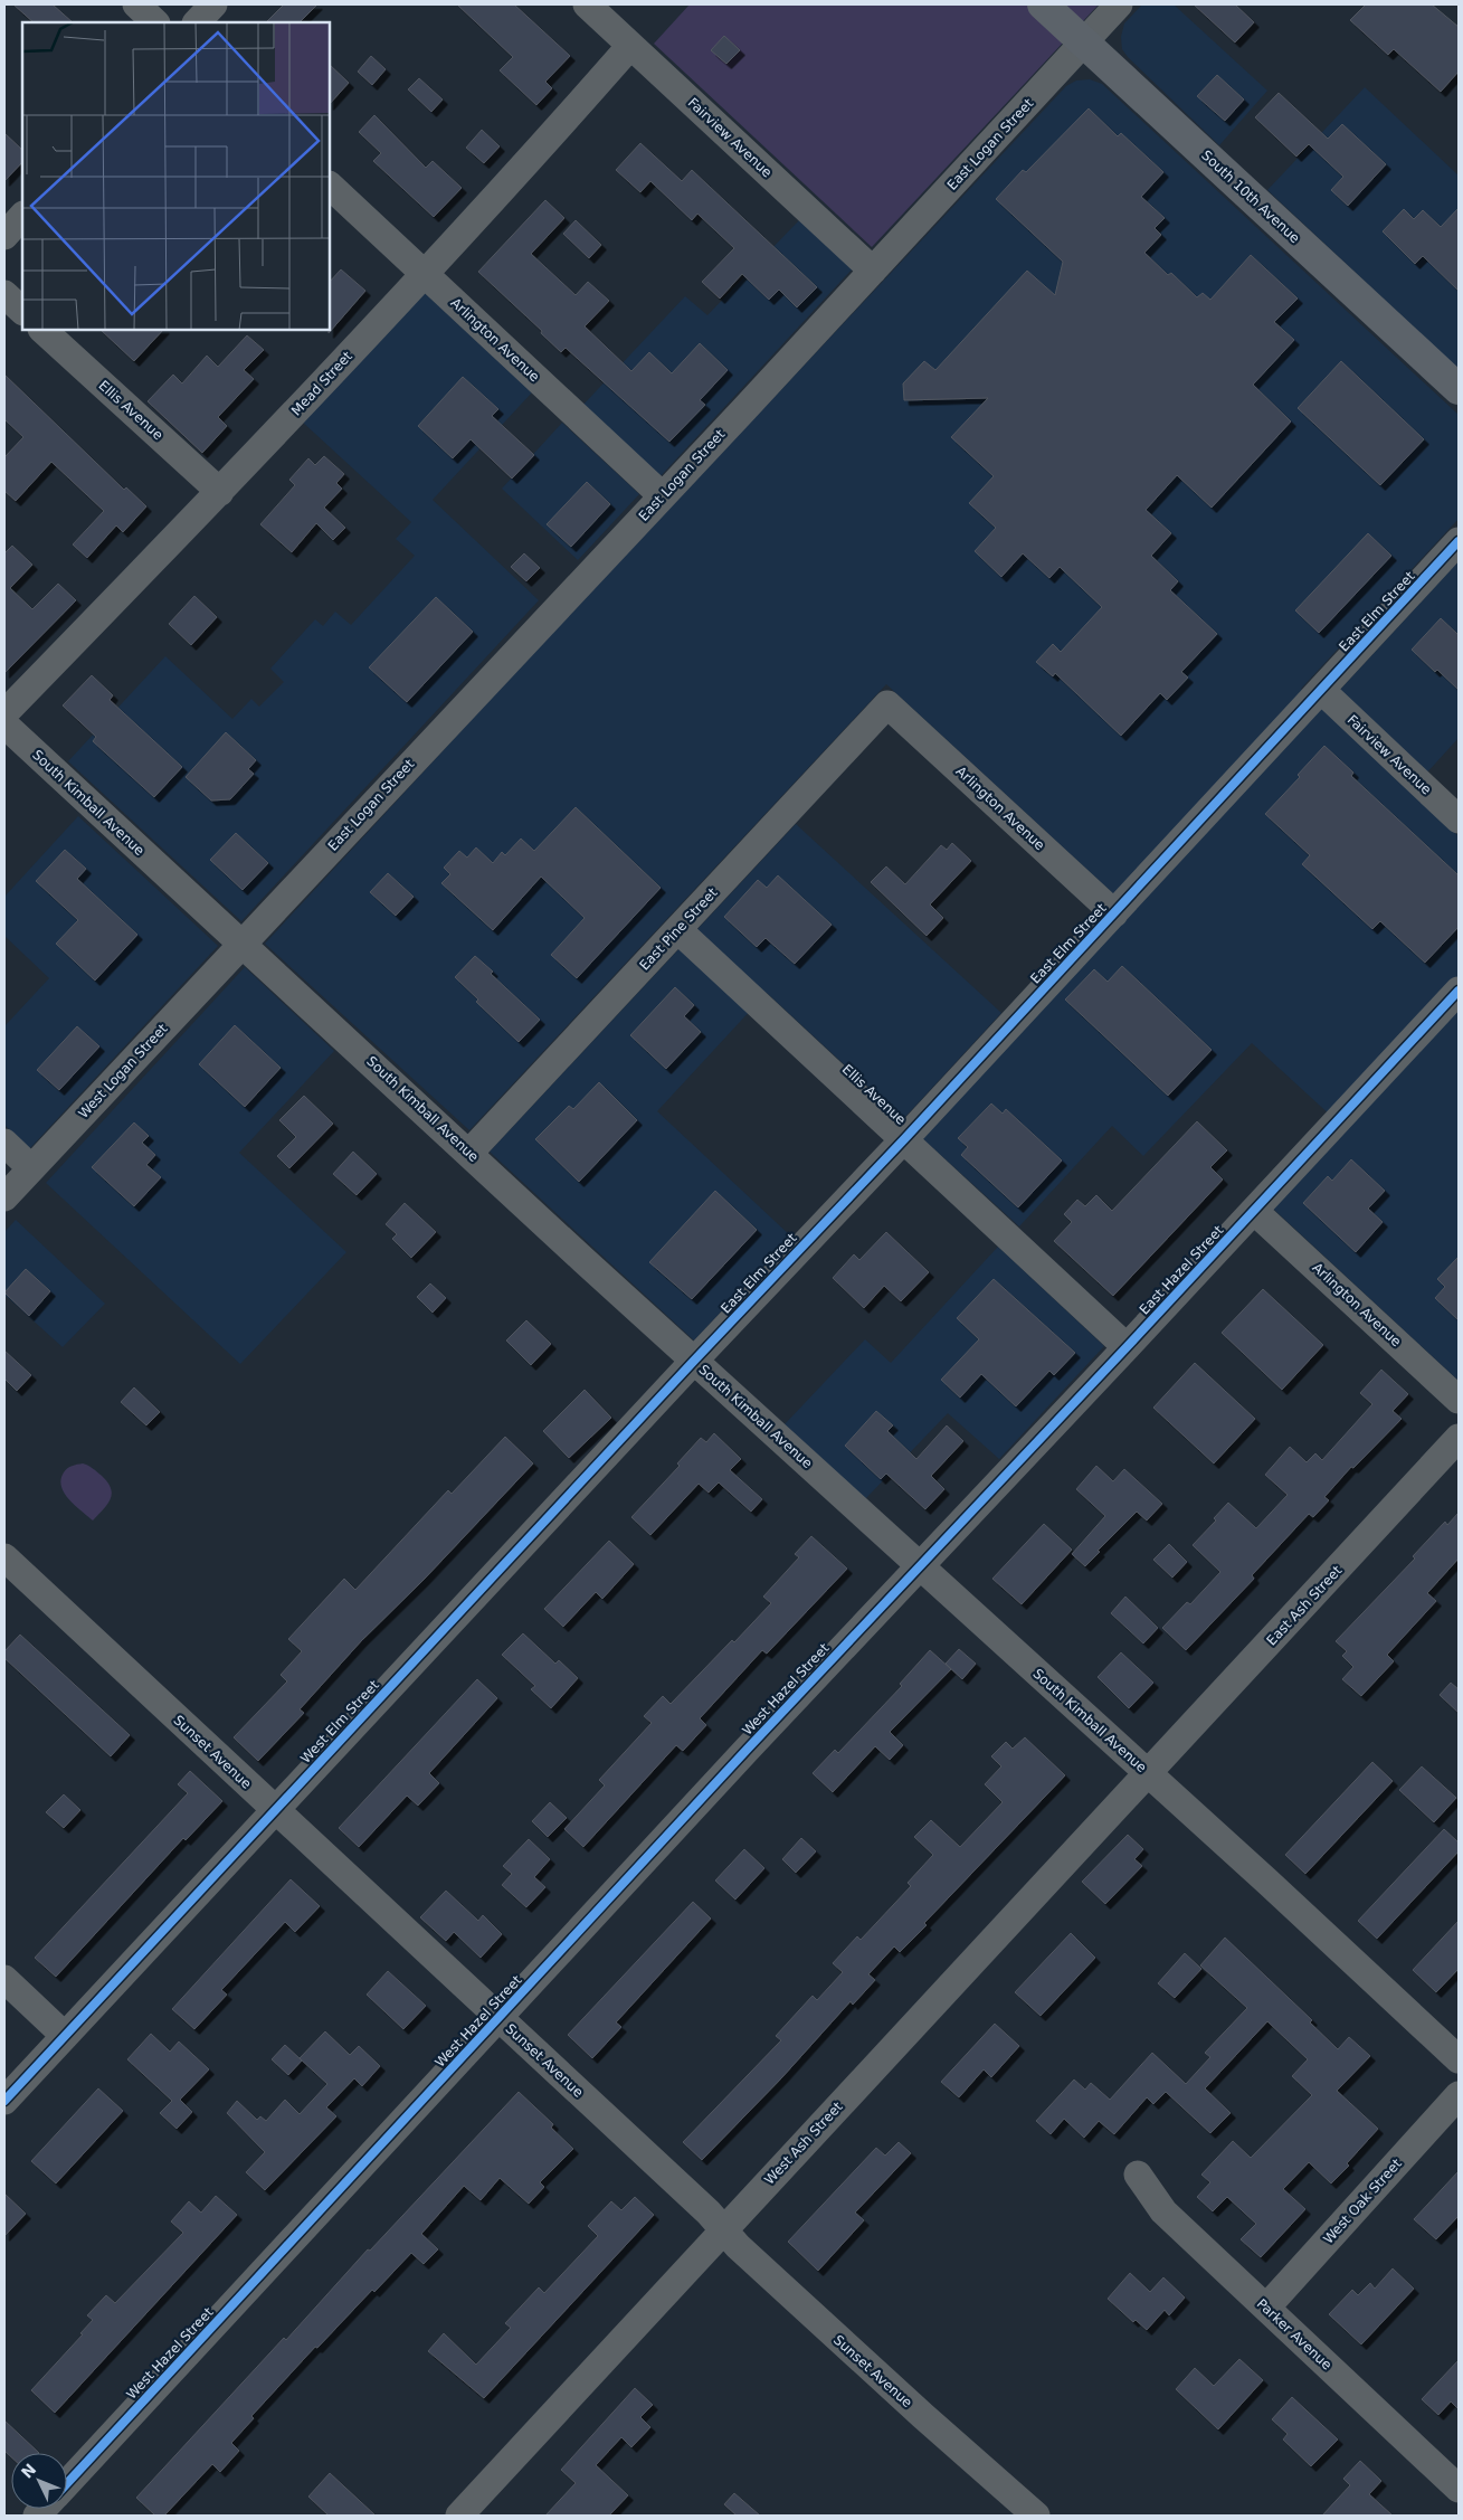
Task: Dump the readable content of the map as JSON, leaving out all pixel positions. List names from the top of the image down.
{
  "streets": {
    "main road": ["South 10th Avenue"],
    "street": [
      "Fairview Avenue",
      "East Logan Street",
      "Arlington Avenue",
      "Mead Street",
      "Ellis Avenue",
      "East Elm Street",
      "South Kimball Avenue",
      "East Pine Street",
      "West Logan Street",
      "East Hazel Street",
      "East Ash Street",
      "West Hazel Street",
      "West Elm Street",
      "Sunset Avenue",
      "West Ash Street",
      "West Oak Street",
      "Parker Avenue"
    ]
  },
  "crossings": [
    ["Fairview Avenue", "East Logan Street"],
    ["Fairview Avenue", "Mead Street"],
    ["Fairview Avenue", "East Elm Street"],
    ["East Logan Street", "South 10th Avenue"],
    ["East Logan Street", "Arlington Avenue"],
    ["East Logan Street", "South Kimball Avenue"],
    ["East Logan Street", "West Logan Street"],
    ["Arlington Avenue", "Mead Street"],
    ["Arlington Avenue", "East Elm Street"],
    ["Arlington Avenue", "East Pine Street"],
    ["Arlington Avenue", "East Hazel Street"],
    ["Mead Street", "Ellis Avenue"],
    ["Ellis Avenue", "East Elm Street"],
    ["Ellis Avenue", "East Pine Street"],
    ["Ellis Avenue", "East Hazel Street"],
    ["East Elm Street", "South Kimball Avenue"],
    ["East Elm Street", "West Elm Street"],
    ["South Kimball Avenue", "East Pine Street"],
    ["South Kimball Avenue", "West Logan Street"],
    ["South Kimball Avenue", "East Hazel Street"],
    ["South Kimball Avenue", "East Ash Street"],
    ["South Kimball Avenue", "West Hazel Street"],
    ["South Kimball Avenue", "West Elm Street"],
    ["South Kimball Avenue", "West Ash Street"],
    ["East Hazel Street", "West Hazel Street"],
    ["East Ash Street", "West Ash Street"],
    ["West Hazel Street", "Sunset Avenue"],
    ["West Elm Street", "Sunset Avenue"],
    ["Sunset Avenue", "West Ash Street"],
    ["West Oak Street", "Parker Avenue"]
  ],
  "north": "top left"
}
